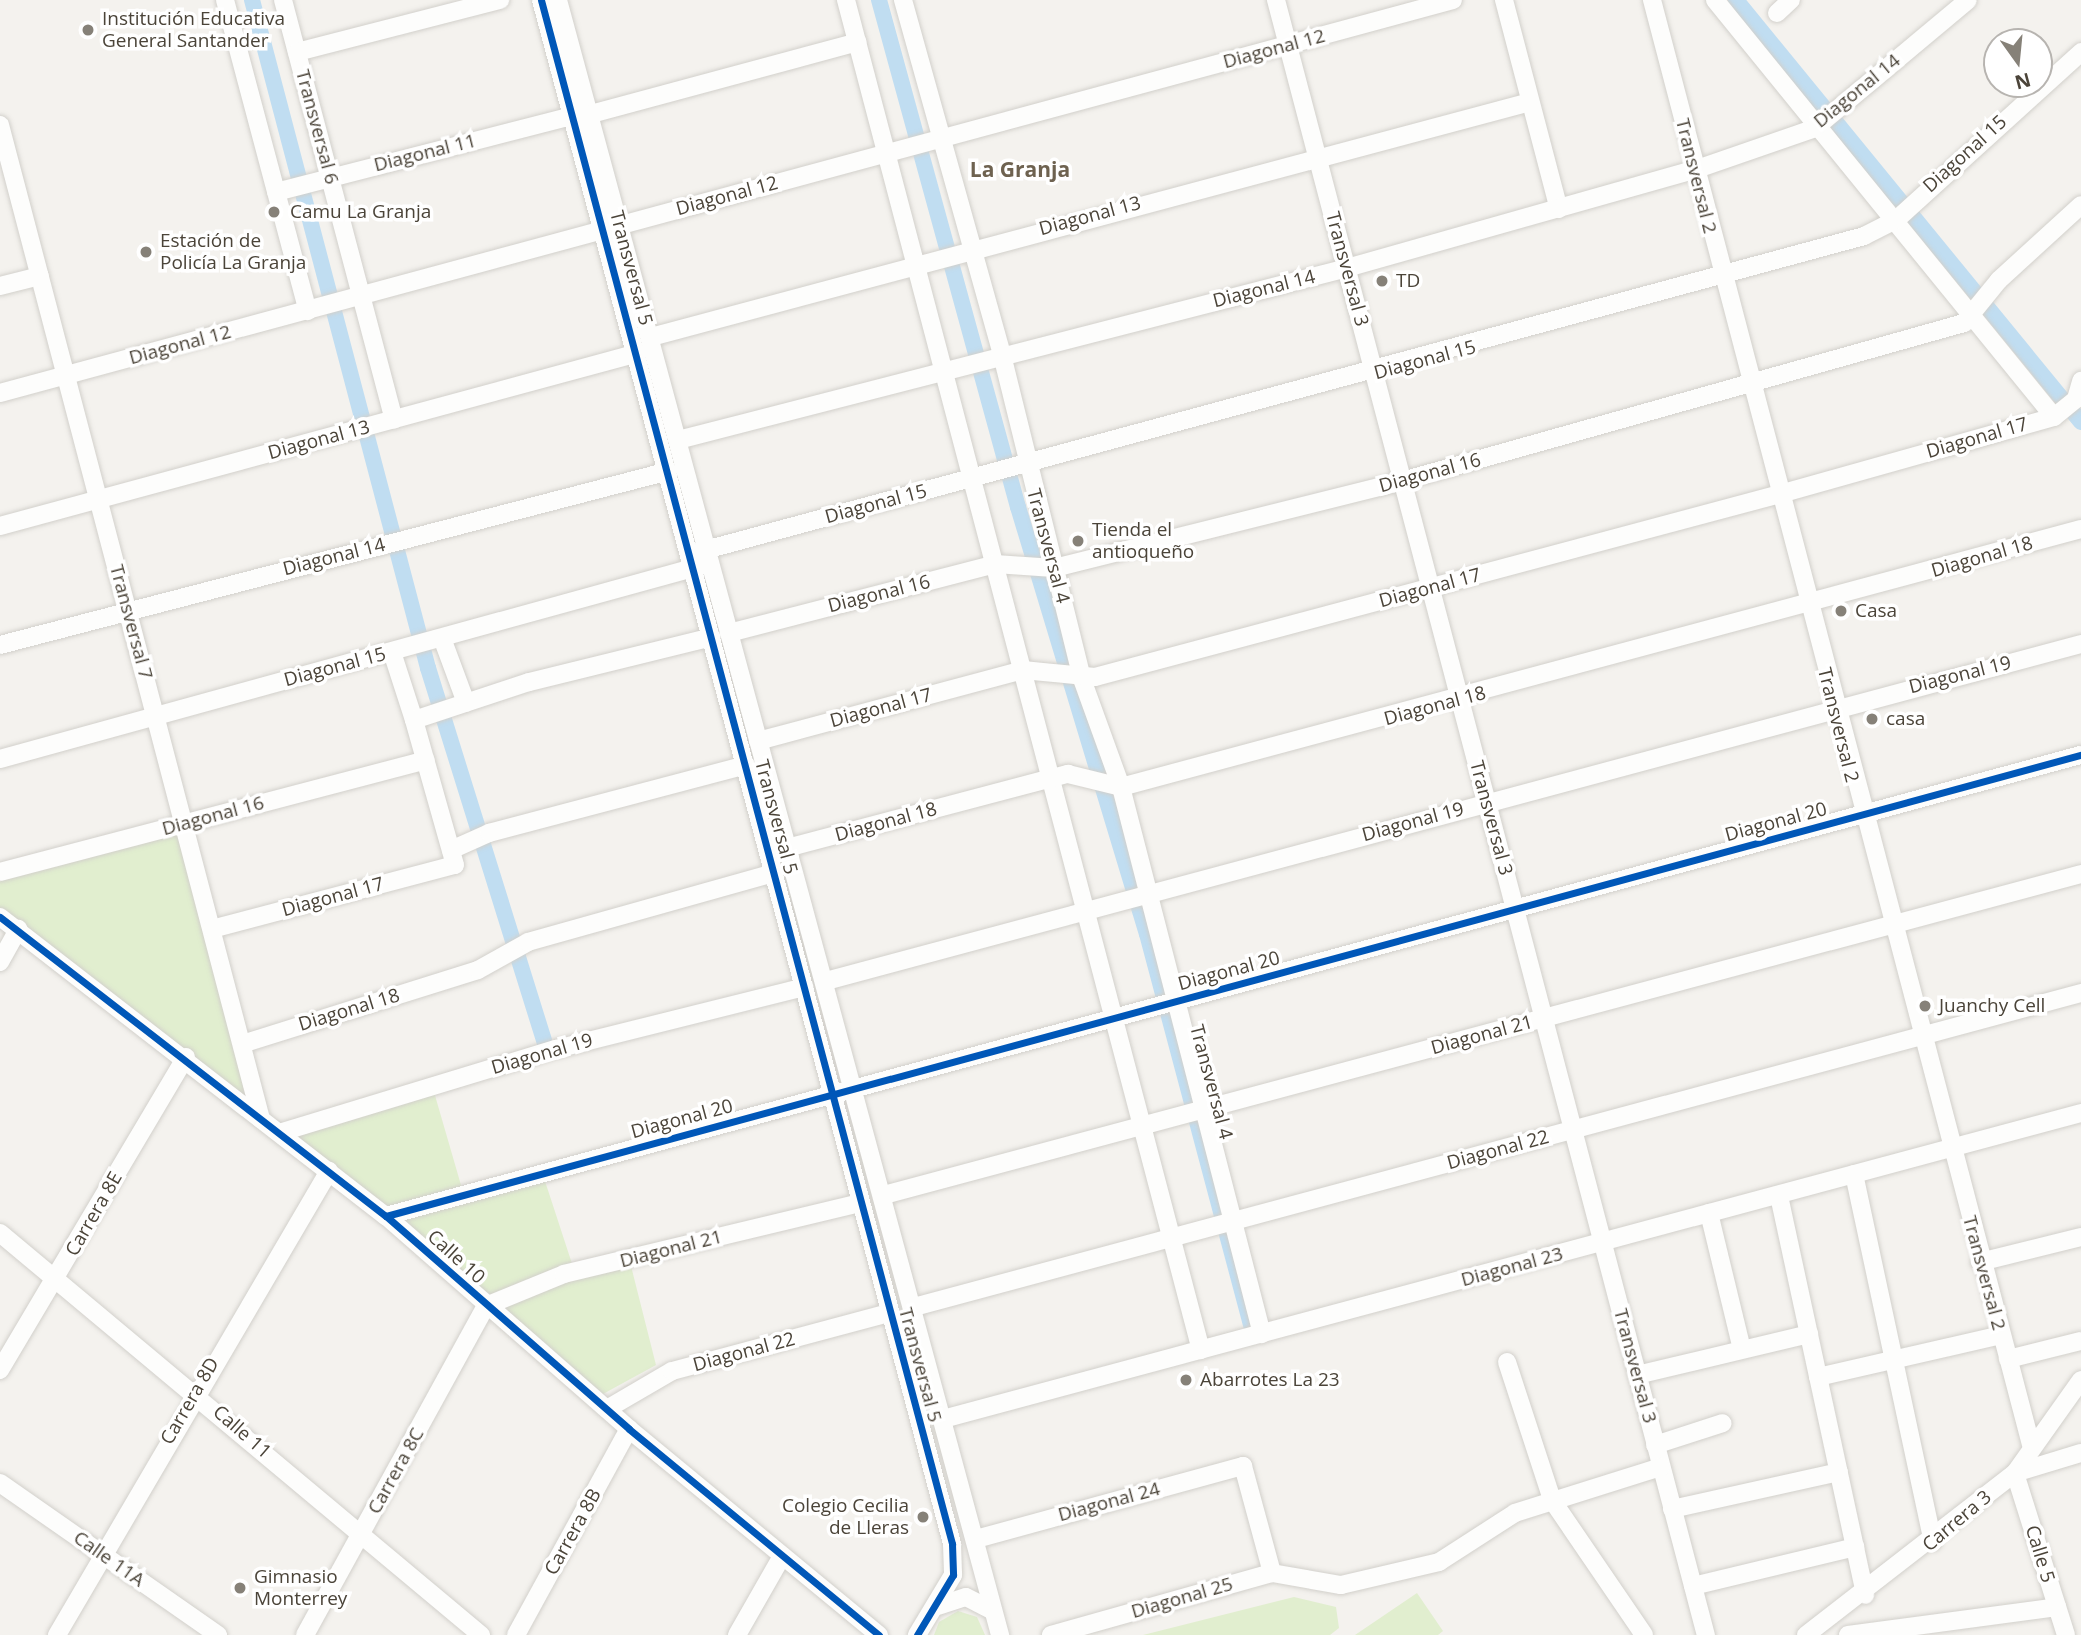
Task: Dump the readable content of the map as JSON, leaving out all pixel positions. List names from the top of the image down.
{
  "streets": {
    "street": [
      "Diagonal 12",
      "Diagonal 14",
      "Transversal 6",
      "Diagonal 11",
      "Diagonal 15",
      "Transversal 2",
      "Diagonal 13",
      "Transversal 5",
      "Transversal 3",
      "Diagonal 17",
      "Diagonal 16",
      "Transversal 4",
      "Diagonal 18",
      "Transversal 7",
      "Diagonal 19",
      "Diagonal 20",
      "Diagonal 21",
      "Diagonal 22",
      "Carrera 8E",
      "Calle 10",
      "Diagonal 23",
      "Carrera 8D",
      "Calle 11",
      "Carrera 8C",
      "Diagonal 24",
      "Carrera 3",
      "Carrera 8B",
      "Calle 5",
      "Calle 11A",
      "Diagonal 25"
    ]
  },
  "crossings": [
    ["Diagonal 12", "Transversal 6"],
    ["Diagonal 12", "Transversal 5"],
    ["Diagonal 12", "Transversal 3"],
    ["Diagonal 12", "Transversal 4"],
    ["Diagonal 12", "Transversal 7"],
    ["Diagonal 14", "Transversal 2"],
    ["Diagonal 14", "Transversal 5"],
    ["Diagonal 14", "Transversal 3"],
    ["Diagonal 14", "Transversal 4"],
    ["Diagonal 14", "Transversal 7"],
    ["Transversal 6", "Diagonal 11"],
    ["Transversal 6", "Diagonal 13"],
    ["Diagonal 11", "Transversal 5"],
    ["Diagonal 15", "Transversal 2"],
    ["Diagonal 15", "Transversal 5"],
    ["Diagonal 15", "Transversal 3"],
    ["Diagonal 15", "Transversal 4"],
    ["Diagonal 15", "Transversal 7"],
    ["Transversal 2", "Diagonal 17"],
    ["Transversal 2", "Diagonal 16"],
    ["Transversal 2", "Diagonal 18"],
    ["Transversal 2", "Diagonal 19"],
    ["Transversal 2", "Diagonal 20"],
    ["Transversal 2", "Diagonal 21"],
    ["Transversal 2", "Diagonal 22"],
    ["Transversal 2", "Diagonal 23"],
    ["Transversal 2", "Carrera 3"],
    ["Diagonal 13", "Transversal 5"],
    ["Diagonal 13", "Transversal 3"],
    ["Diagonal 13", "Transversal 4"],
    ["Diagonal 13", "Transversal 7"],
    ["Transversal 5", "Diagonal 17"],
    ["Transversal 5", "Diagonal 16"],
    ["Transversal 5", "Diagonal 18"],
    ["Transversal 5", "Diagonal 19"],
    ["Transversal 5", "Diagonal 20"],
    ["Transversal 5", "Diagonal 21"],
    ["Transversal 5", "Diagonal 22"],
    ["Transversal 5", "Diagonal 23"],
    ["Transversal 5", "Diagonal 24"],
    ["Transversal 3", "Diagonal 17"],
    ["Transversal 3", "Diagonal 16"],
    ["Transversal 3", "Diagonal 18"],
    ["Transversal 3", "Diagonal 19"],
    ["Transversal 3", "Diagonal 20"],
    ["Transversal 3", "Diagonal 21"],
    ["Transversal 3", "Diagonal 22"],
    ["Transversal 3", "Diagonal 23"],
    ["Diagonal 17", "Transversal 4"],
    ["Diagonal 17", "Transversal 7"],
    ["Diagonal 16", "Transversal 4"],
    ["Diagonal 16", "Transversal 7"],
    ["Transversal 4", "Diagonal 18"],
    ["Transversal 4", "Diagonal 19"],
    ["Transversal 4", "Diagonal 20"],
    ["Transversal 4", "Diagonal 21"],
    ["Transversal 4", "Diagonal 22"],
    ["Transversal 4", "Diagonal 23"],
    ["Diagonal 18", "Transversal 7"],
    ["Transversal 7", "Calle 10"],
    ["Diagonal 19", "Calle 10"],
    ["Diagonal 20", "Calle 10"],
    ["Diagonal 21", "Calle 10"],
    ["Diagonal 21", "Carrera 8C"],
    ["Diagonal 22", "Calle 10"],
    ["Carrera 8E", "Calle 10"],
    ["Carrera 8E", "Calle 11"],
    ["Calle 10", "Carrera 8D"],
    ["Calle 10", "Carrera 8C"],
    ["Calle 10", "Carrera 8B"],
    ["Carrera 8D", "Calle 11"],
    ["Carrera 8D", "Calle 11A"],
    ["Calle 11", "Carrera 8C"],
    ["Diagonal 24", "Diagonal 25"],
    ["Carrera 3", "Calle 5"]
  ],
  "districts": ["La Granja"],
  "places": [
    "Institución Educativa General Santander",
    "Camu La Granja",
    "Estación de Policía La Granja",
    "TD",
    "Tienda el antioqueño",
    "Casa",
    "casa",
    "Juanchy Cell",
    "Abarrotes La 23",
    "Colegio Cecilia de Lleras",
    "Gimnasio Monterrey"
  ],
  "north": "bottom"
}
